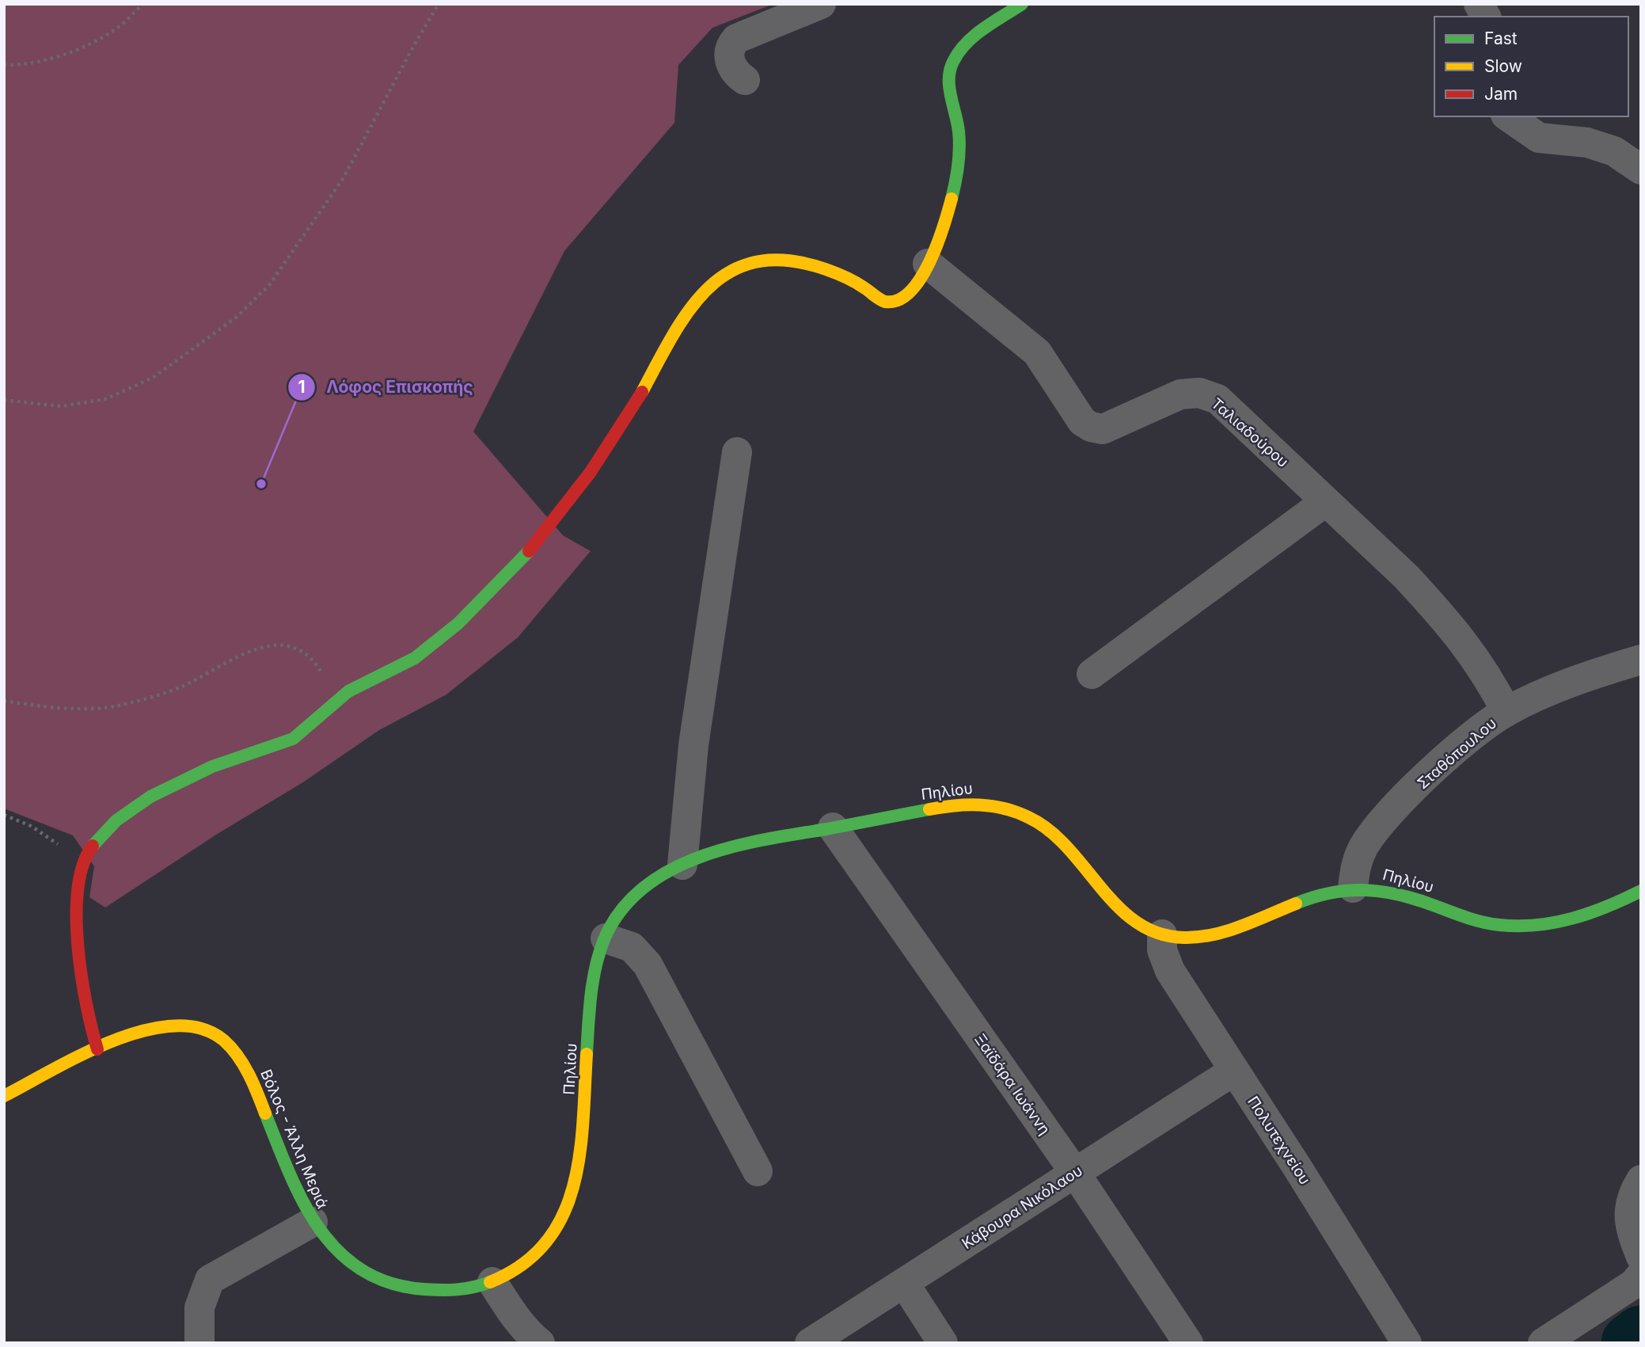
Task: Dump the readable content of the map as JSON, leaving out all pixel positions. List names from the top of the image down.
{
  "streets": {
    "main road": ["Πηλίου", "Βόλος - Άλλη Μεριά"],
    "street": [
      "Ταλιαδούρου",
      "Σταθόπουλου",
      "Ξαϊδάρα Ιωάννη",
      "Πολυτεχνείου",
      "Κάβουρα Νικόλαου"
    ]
  },
  "crossings": [
    ["Ταλιαδούρου", "Σταθόπουλου"],
    ["Σταθόπουλου", "Πηλίου"],
    ["Πηλίου", "Ξαϊδάρα Ιωάννη"],
    ["Πηλίου", "Βόλος - Άλλη Μεριά"],
    ["Πηλίου", "Πολυτεχνείου"],
    ["Ξαϊδάρα Ιωάννη", "Κάβουρα Νικόλαου"],
    ["Πολυτεχνείου", "Κάβουρα Νικόλαου"]
  ],
  "places": ["Λόφος Επισκοπής"],
  "legend": ["Fast", "Slow", "Jam"]
}
